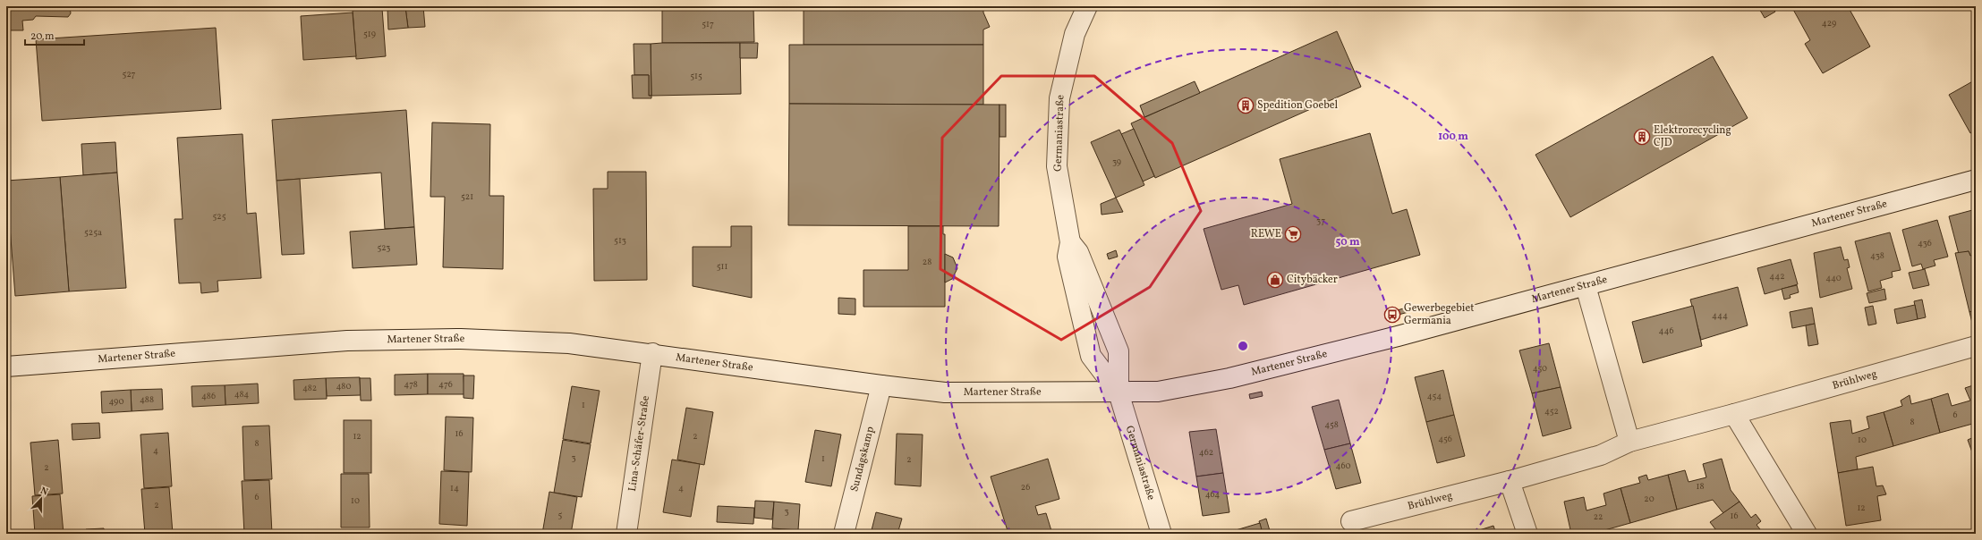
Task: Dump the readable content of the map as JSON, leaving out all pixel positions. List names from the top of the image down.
{
  "streets": {
    "street": [
      "Germaniastraße",
      "Martener Straße",
      "Brühlweg",
      "Lina-Schäfer-Straße",
      "Sundagskamp"
    ]
  },
  "crossings": [
    ["Germaniastraße", "Martener Straße"],
    ["Martener Straße", "Lina-Schäfer-Straße"],
    ["Martener Straße", "Sundagskamp"]
  ],
  "places": {
    "building": ["Spedition Goebel", "Elektrorecycling CJD"],
    "supermarket": ["REWE"],
    "shop": ["Citybäcker"],
    "bus stop": ["Gewerbegebiet Germania"]
  },
  "house_numbers": [
    "429",
    "517",
    "519",
    "527",
    "515",
    "39",
    "521",
    "525",
    "37",
    "525a",
    "513",
    "436",
    "523",
    "438",
    "28",
    "511",
    "442",
    "440",
    "444",
    "446",
    "450",
    "478",
    "476",
    "480",
    "482",
    "484",
    "486",
    "454",
    "488",
    "490",
    "1",
    "452",
    "6",
    "8",
    "458",
    "16",
    "12",
    "2",
    "456",
    "10",
    "8",
    "4",
    "462",
    "3",
    "1",
    "2",
    "460",
    "2",
    "18",
    "26",
    "14",
    "4",
    "464",
    "6",
    "20",
    "10",
    "2",
    "12",
    "3",
    "5",
    "16",
    "22"
  ],
  "scale_bar": "20 m",
  "north": "top",
  "rings": ["100 m", "50 m"]
}
